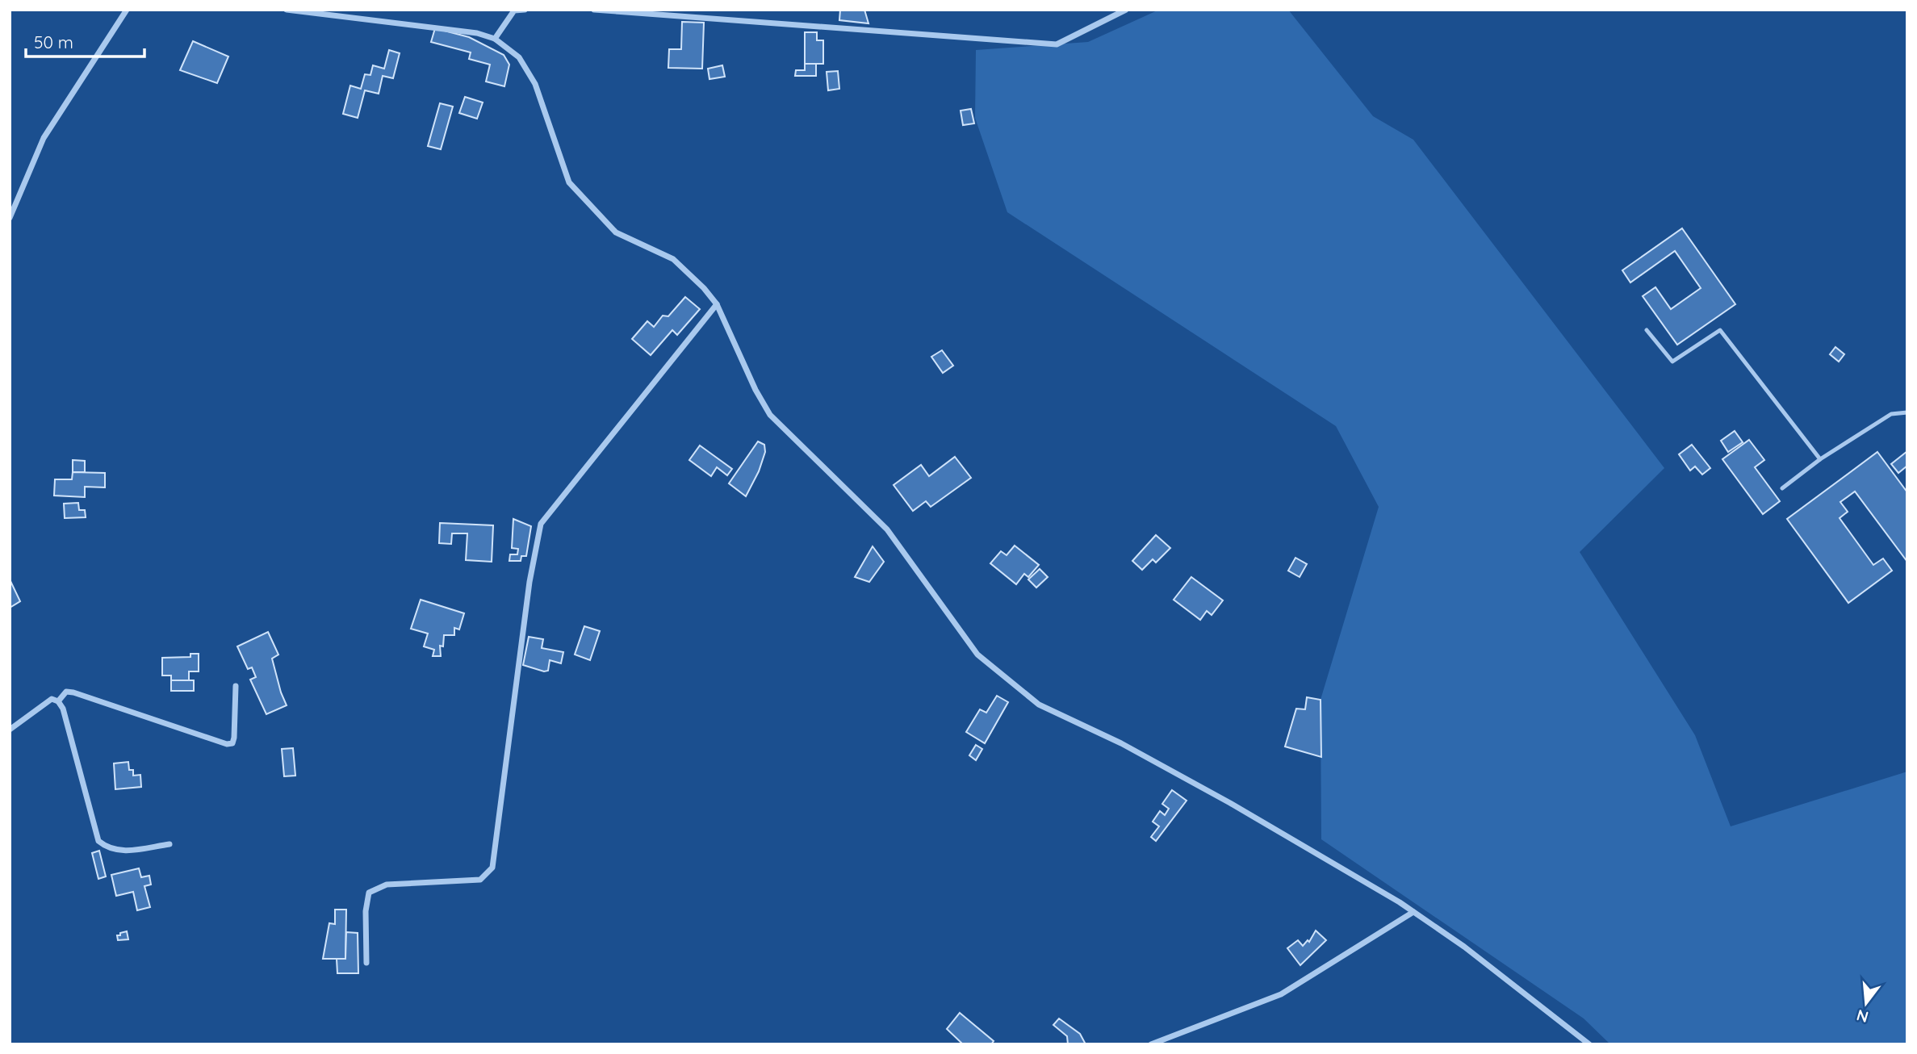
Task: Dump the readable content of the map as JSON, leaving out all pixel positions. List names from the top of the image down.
{
  "scale_bar": "50 m",
  "north": "bottom"
}
